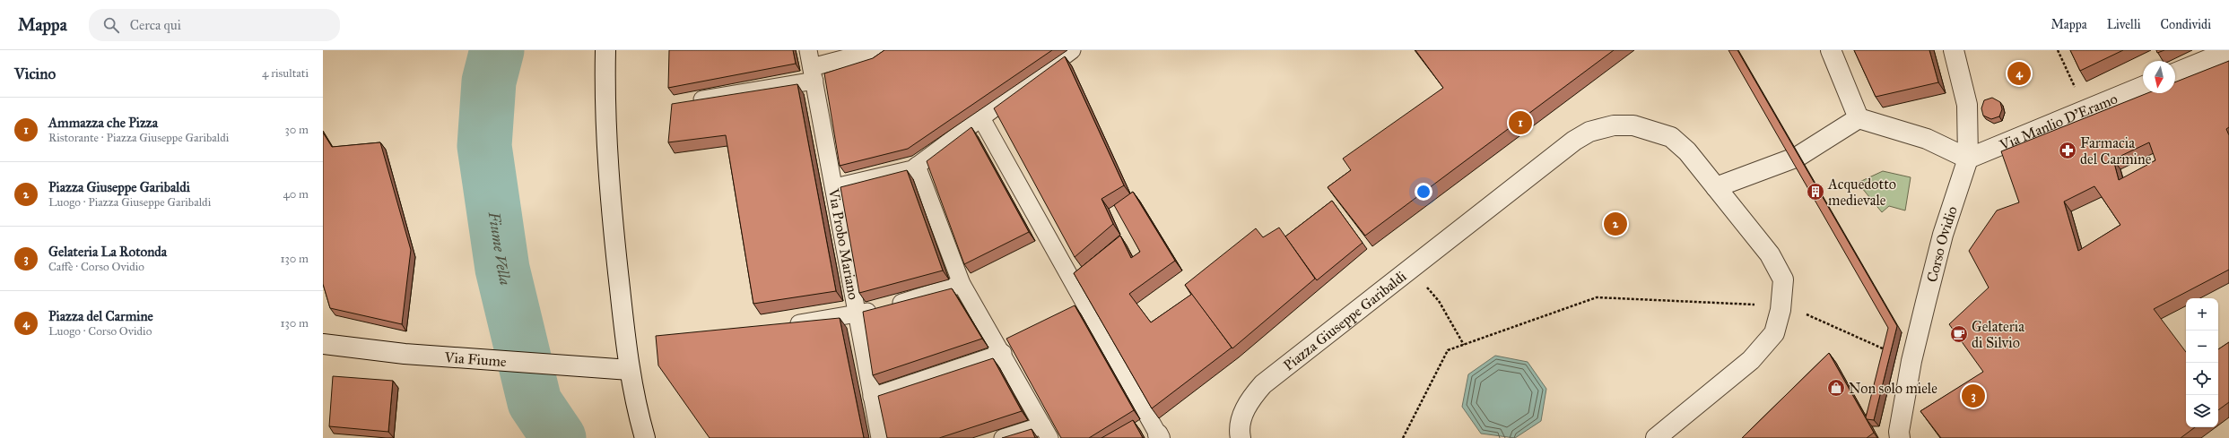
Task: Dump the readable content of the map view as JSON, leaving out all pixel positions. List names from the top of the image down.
{
  "streets": {
    "street": [
      "Via Manlio D'Eramo",
      "Corso Ovidio",
      "Piazza Giuseppe Garibaldi",
      "Via Fiume"
    ],
    "lane": ["Via Probo Mariano"]
  },
  "crossings": [
    ["Via Manlio D'Eramo", "Corso Ovidio"]
  ],
  "water": ["Fiume Vella"],
  "places": {
    "pharmacy": ["Farmacia del Carmine"],
    "building": ["Acquedotto medievale"],
    "cafe": ["Gelateria di Silvio"],
    "shop": ["Non solo miele"]
  },
  "north": "bottom",
  "page": {
    "header": "Mappa",
    "search": "Cerca qui",
    "nav": ["Mappa", "Livelli", "Condividi"],
    "heading": ["Vicino", "4 risultati"],
    "pins": [
      "4",
      "1",
      "2",
      "3"
    ],
    "list": [
      {
        "mark": "1",
        "name": "Ammazza che Pizza",
        "note": "Ristorante · Piazza Giuseppe Garibaldi",
        "value": "30 m"
      },
      {
        "mark": "2",
        "name": "Piazza Giuseppe Garibaldi",
        "note": "Luogo · Piazza Giuseppe Garibaldi",
        "value": "40 m"
      },
      {
        "mark": "3",
        "name": "Gelateria La Rotonda",
        "note": "Caffè · Corso Ovidio",
        "value": "130 m"
      },
      {
        "mark": "4",
        "name": "Piazza del Carmine",
        "note": "Luogo · Corso Ovidio",
        "value": "130 m"
      }
    ],
    "map_buttons": ["+", "−"]
  }
}
